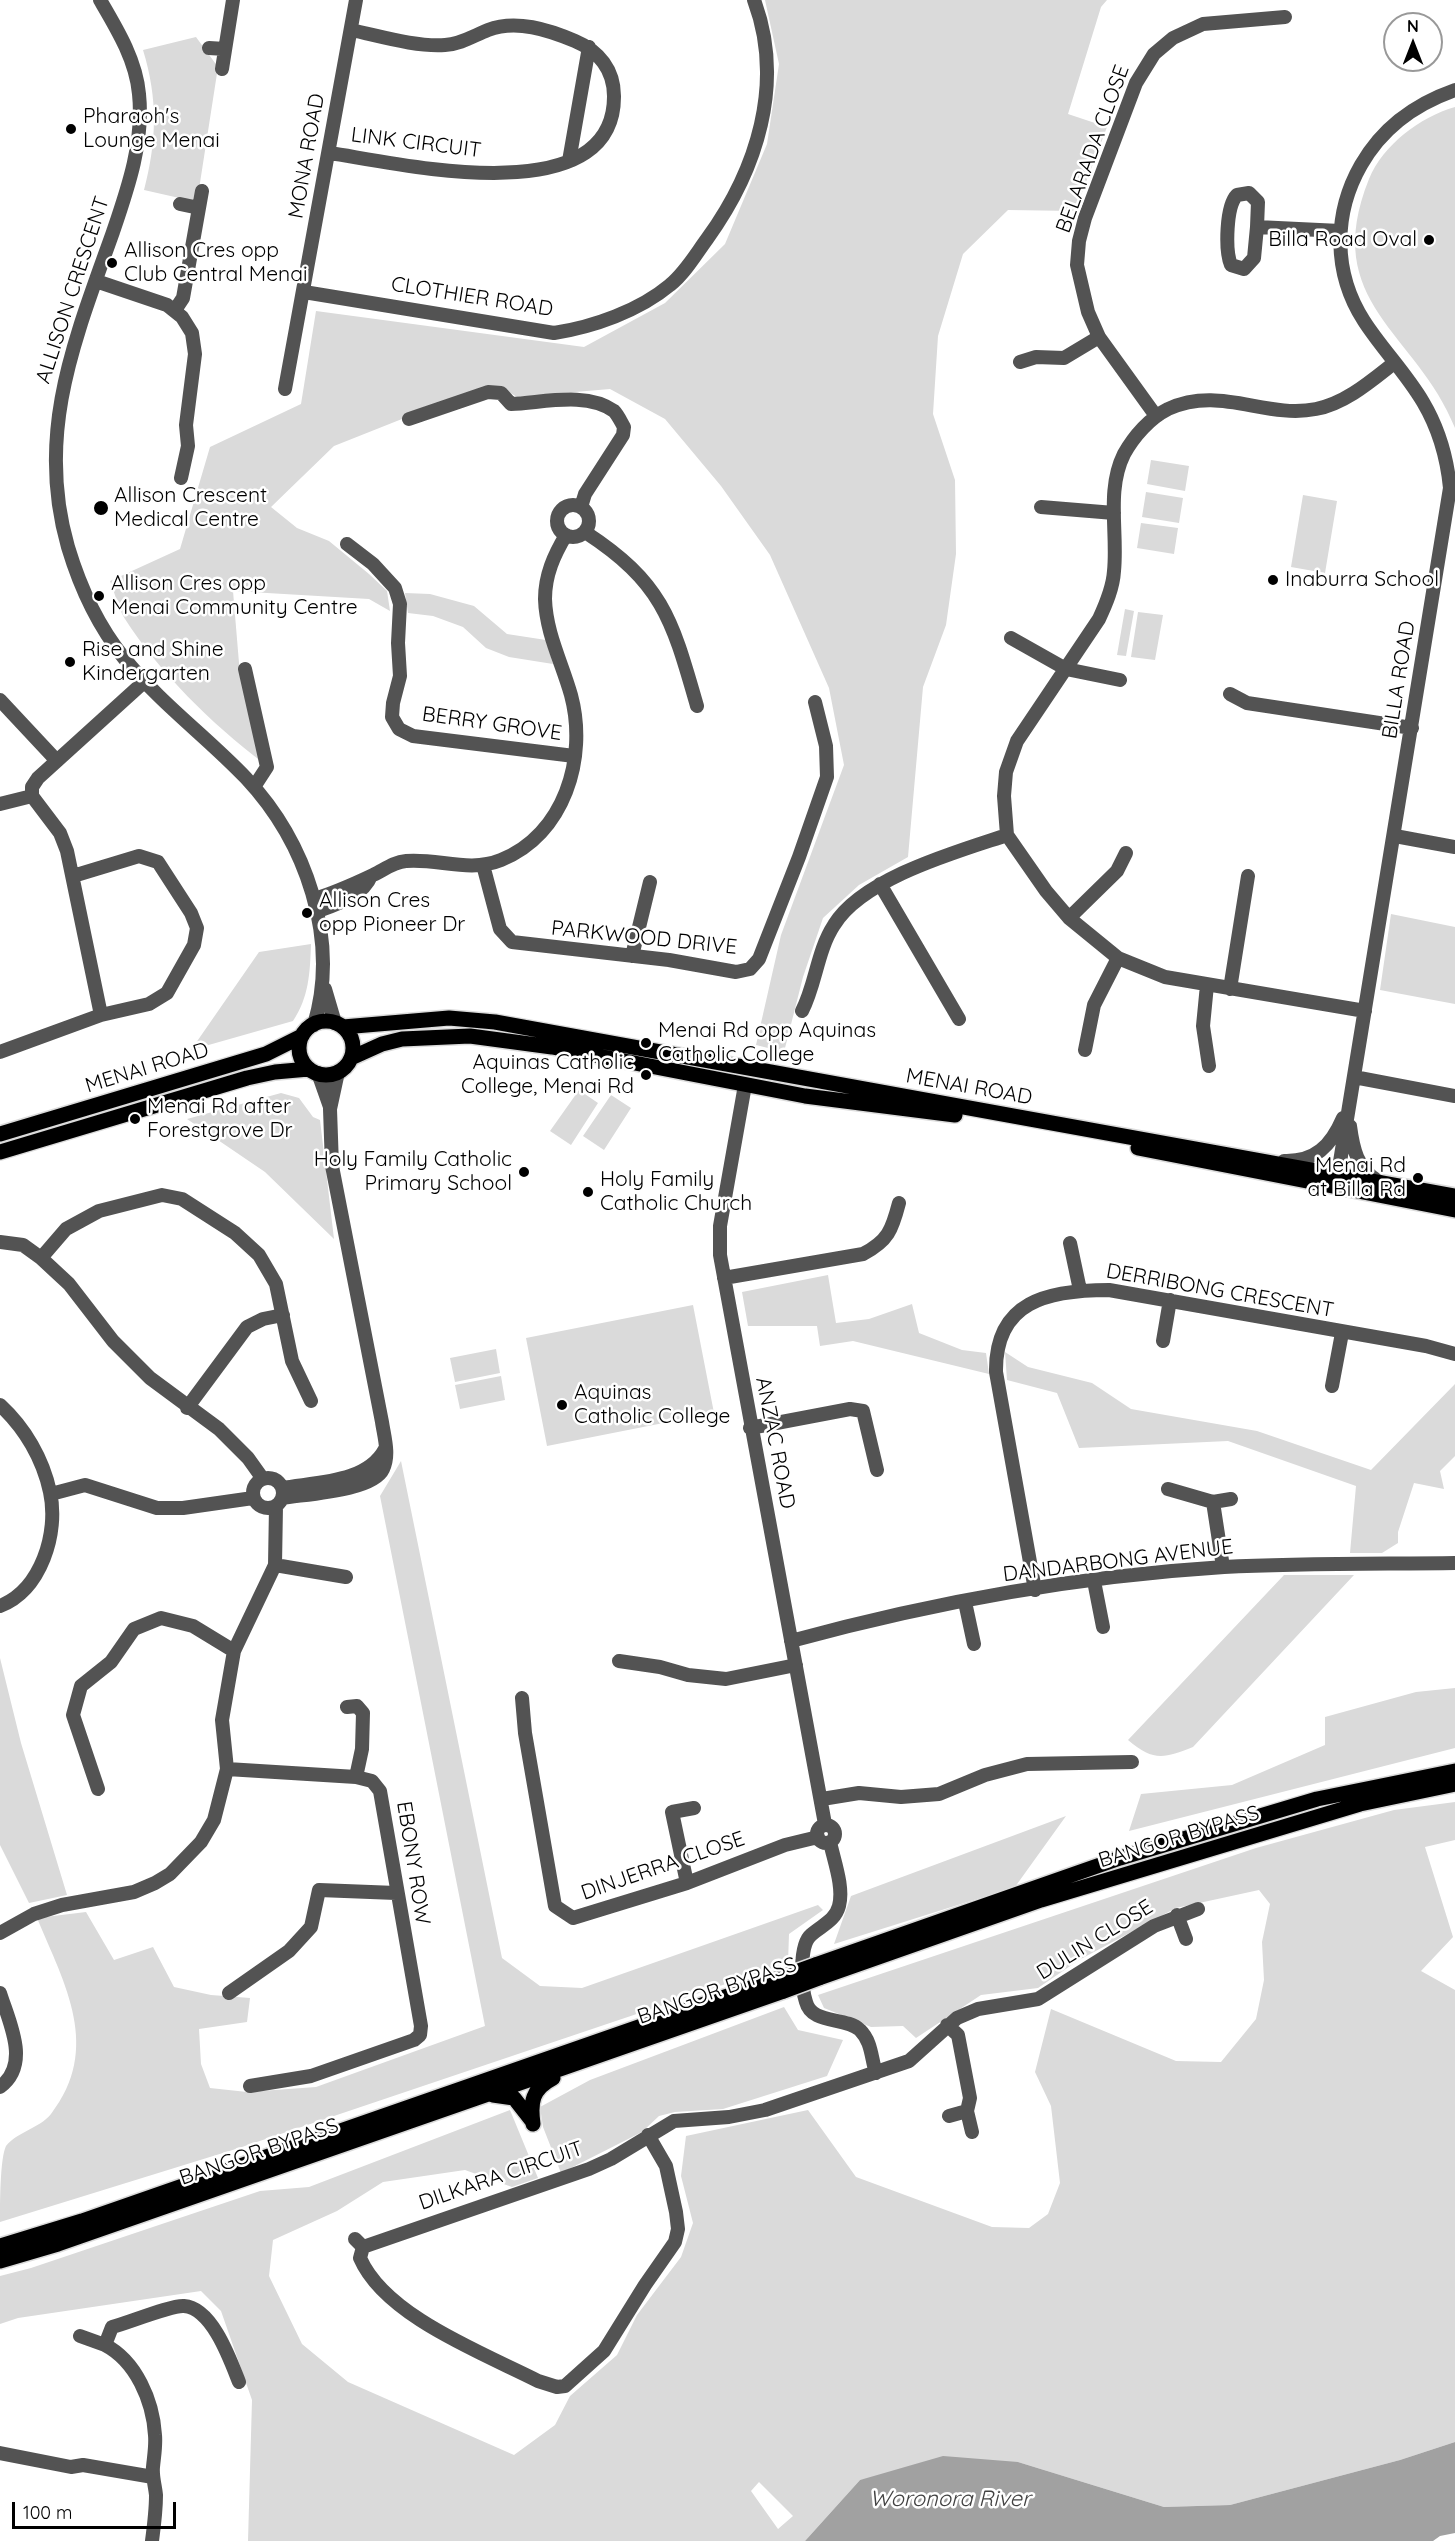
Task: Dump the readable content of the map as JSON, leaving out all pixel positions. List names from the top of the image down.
{
  "streets": {
    "main road": ["MENAI ROAD", "ANZAC ROAD", "BANGOR BYPASS"],
    "street": [
      "LINK CIRCUIT",
      "BELARADA CLOSE",
      "MONA ROAD",
      "ALLISON CRESCENT",
      "CLOTHIER ROAD",
      "BILLA ROAD",
      "BERRY GROVE",
      "PARKWOOD DRIVE",
      "DERRIBONG CRESCENT",
      "DANDARBONG AVENUE",
      "EBONY ROW",
      "DINJERRA CLOSE",
      "DULIN CLOSE",
      "DILKARA CIRCUIT"
    ]
  },
  "crossings": [
    ["LINK CIRCUIT", "MONA ROAD"],
    ["MONA ROAD", "CLOTHIER ROAD"],
    ["BILLA ROAD", "MENAI ROAD"],
    ["MENAI ROAD", "ANZAC ROAD"],
    ["DERRIBONG CRESCENT", "DANDARBONG AVENUE"],
    ["ANZAC ROAD", "DANDARBONG AVENUE"],
    ["ANZAC ROAD", "DINJERRA CLOSE"],
    ["DULIN CLOSE", "DILKARA CIRCUIT"]
  ],
  "water": ["Woronora River"],
  "places": [
    "Pharaoh's Lounge Menai",
    "Billa Road Oval",
    "Allison Cres opp Club Central Menai",
    "Allison Crescent Medical Centre",
    "Inaburra School",
    "Allison Cres opp Menai Community Centre",
    "Rise and Shine Kindergarten",
    "Allison Cres opp Pioneer Dr",
    "Menai Rd opp Aquinas Catholic College",
    "Aquinas Catholic College, Menai Rd",
    "Menai Rd after Forestgrove Dr",
    "Holy Family Catholic Primary School",
    "Menai Rd at Billa Rd",
    "Holy Family Catholic Church",
    "Aquinas Catholic College"
  ],
  "scale_bar": "100 m",
  "north": "top"
}
